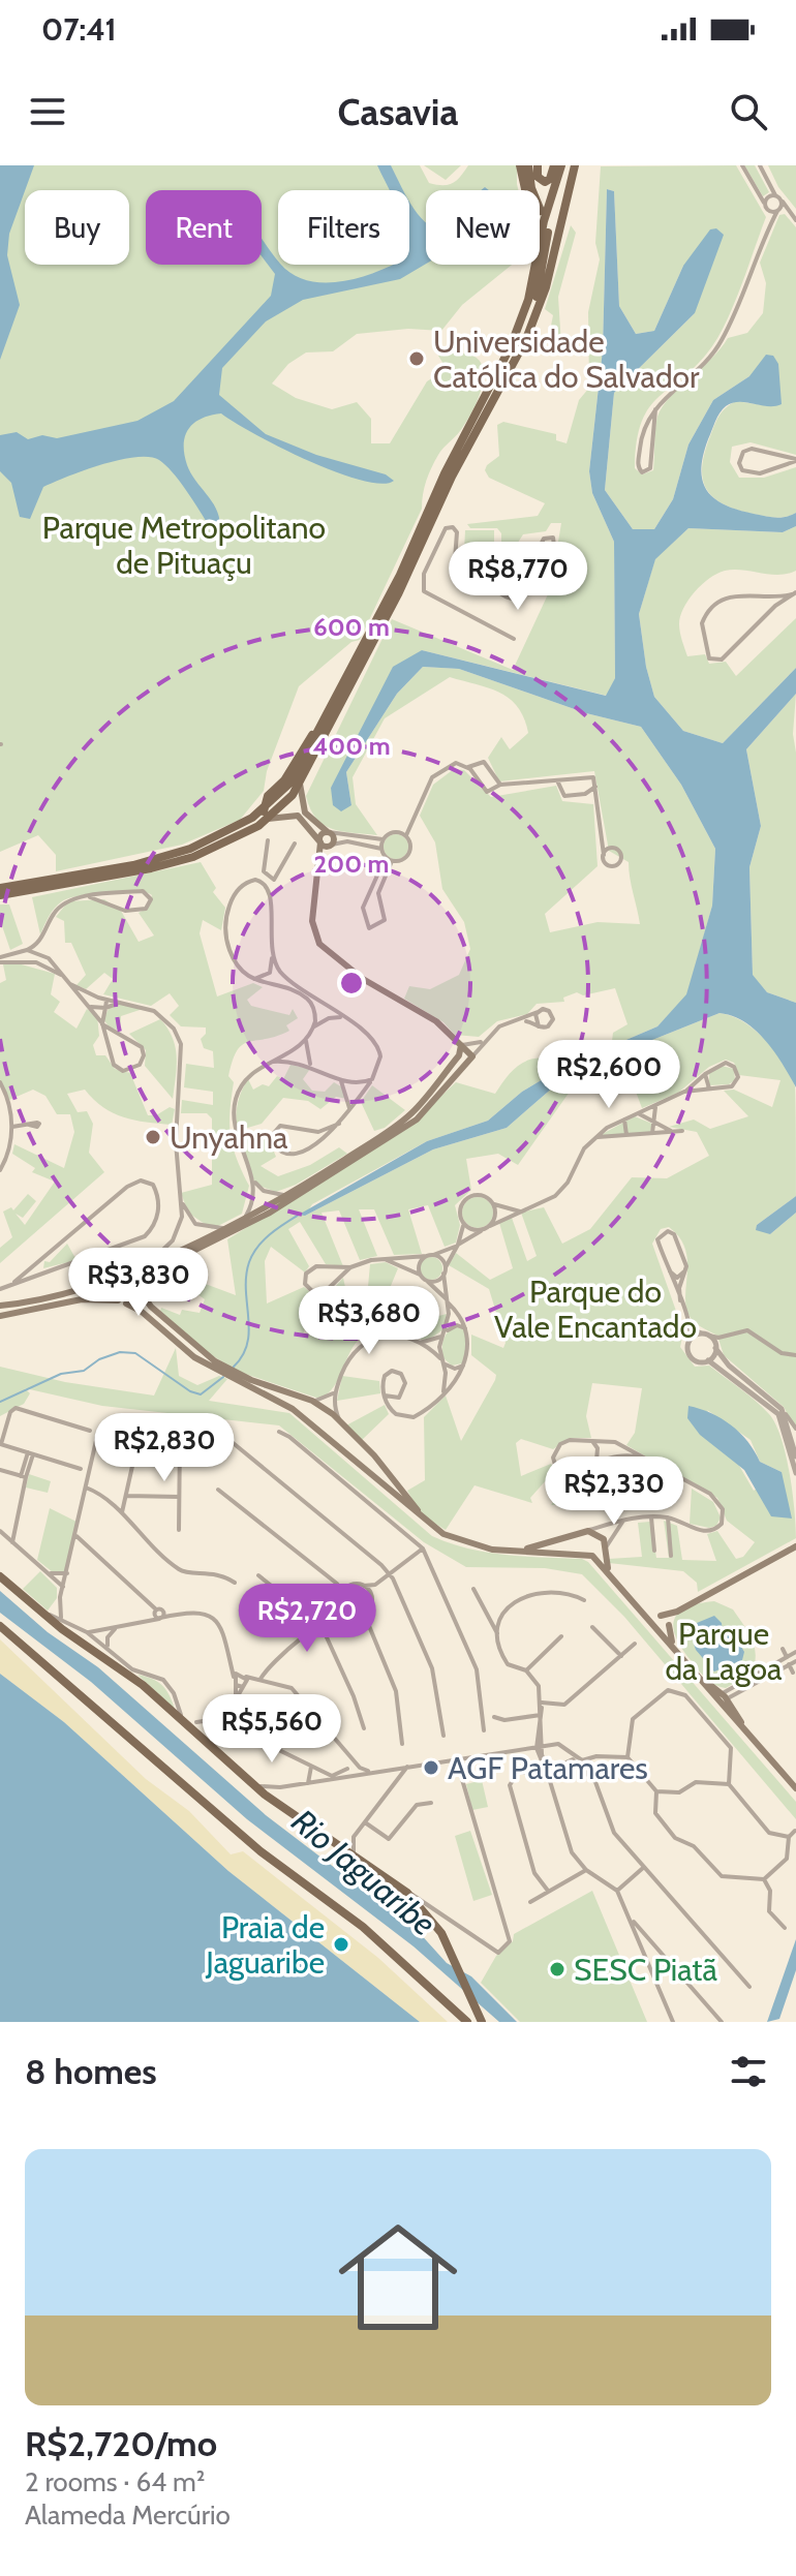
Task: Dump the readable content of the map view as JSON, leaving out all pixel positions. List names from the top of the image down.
{
  "water": ["Rio Jaguaribe"],
  "parks": ["Parque Metropolitano de Pituaçu", "Parque do Vale Encantado", "Parque da Lagoa"],
  "places": [
    "Universidade Católica do Salvador",
    "Unyahna",
    "AGF Patamares",
    "Praia de Jaguaribe",
    "SESC Piatã"
  ],
  "page": {
    "status": "07:41",
    "header": "Casavia",
    "chip": [
      "Buy",
      "Rent",
      "Filters",
      "New"
    ],
    "price": [
      "R$8,770",
      "R$2,600",
      "R$3,830",
      "R$3,680",
      "R$2,830",
      "R$2,330",
      "R$2,720",
      "R$5,560"
    ],
    "heading": "8 homes",
    "list": [
      {
        "name": "R$2,720/mo",
        "note": "2 rooms · 64 m² · Alameda Mercúrio"
      }
    ]
  },
  "rings": ["600 m", "400 m", "200 m"]
}
